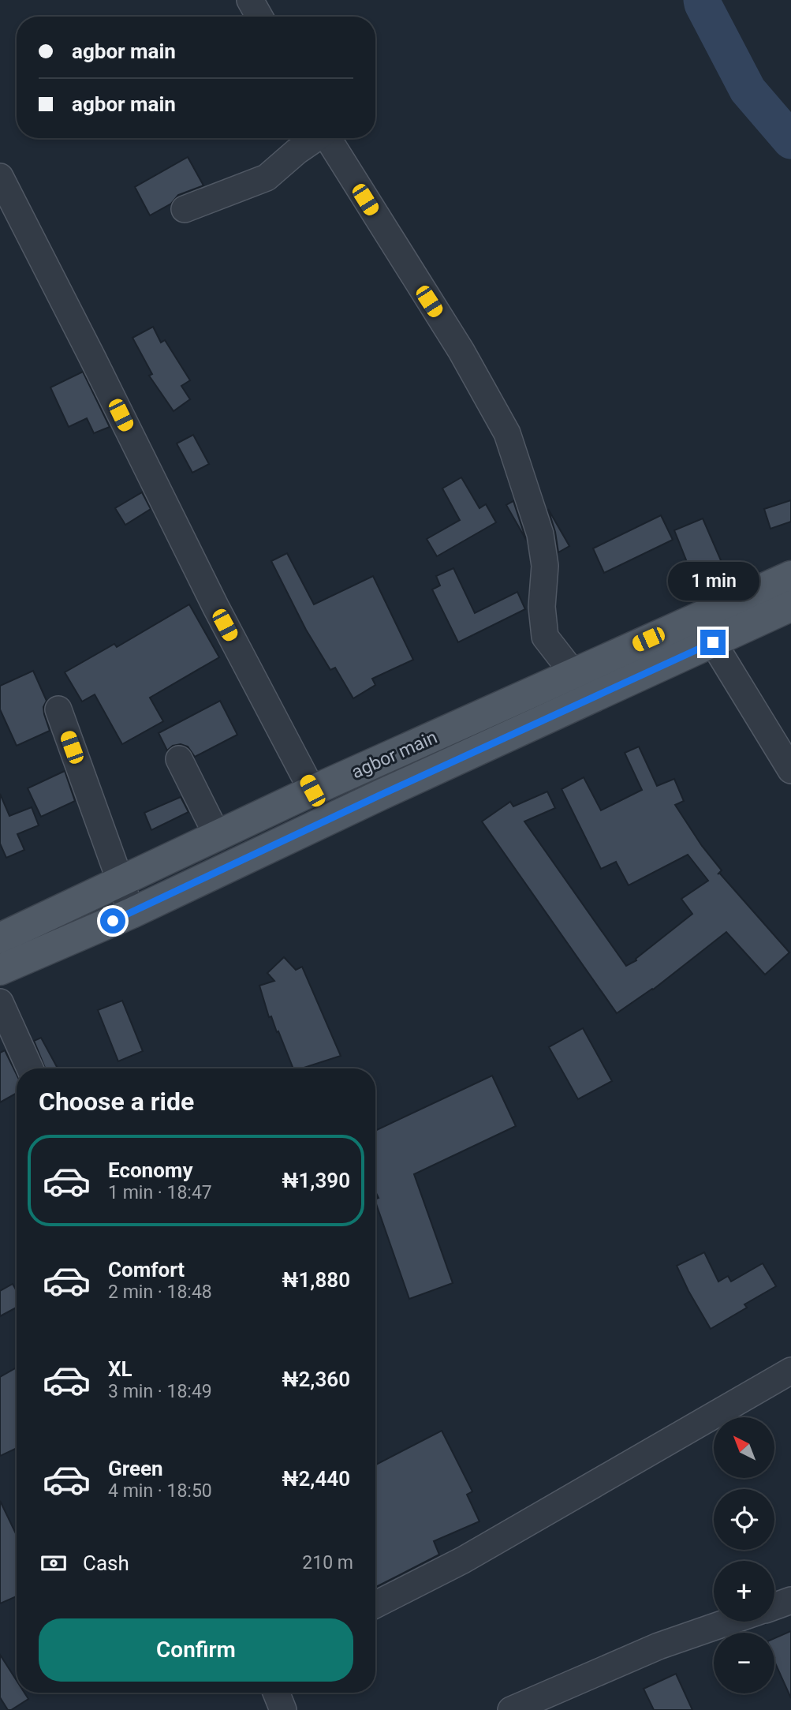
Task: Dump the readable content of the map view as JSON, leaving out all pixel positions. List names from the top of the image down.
{
  "streets": {
    "main road": ["agbor main"]
  },
  "north": "top left",
  "page": {
    "banner": ["agbor main", "agbor main"],
    "bubble": "1 min",
    "heading": "Choose a ride",
    "list": [
      {
        "name": "Economy",
        "note": "1 min · 18:47",
        "value": "₦1,390"
      },
      {
        "name": "Comfort",
        "note": "2 min · 18:48",
        "value": "₦1,880"
      },
      {
        "name": "XL",
        "note": "3 min · 18:49",
        "value": "₦2,360"
      },
      {
        "name": "Green",
        "note": "4 min · 18:50",
        "value": "₦2,440"
      }
    ],
    "map_buttons": ["+", "−"],
    "pay": ["Cash", "210 m"],
    "buttons": "Confirm"
  }
}
